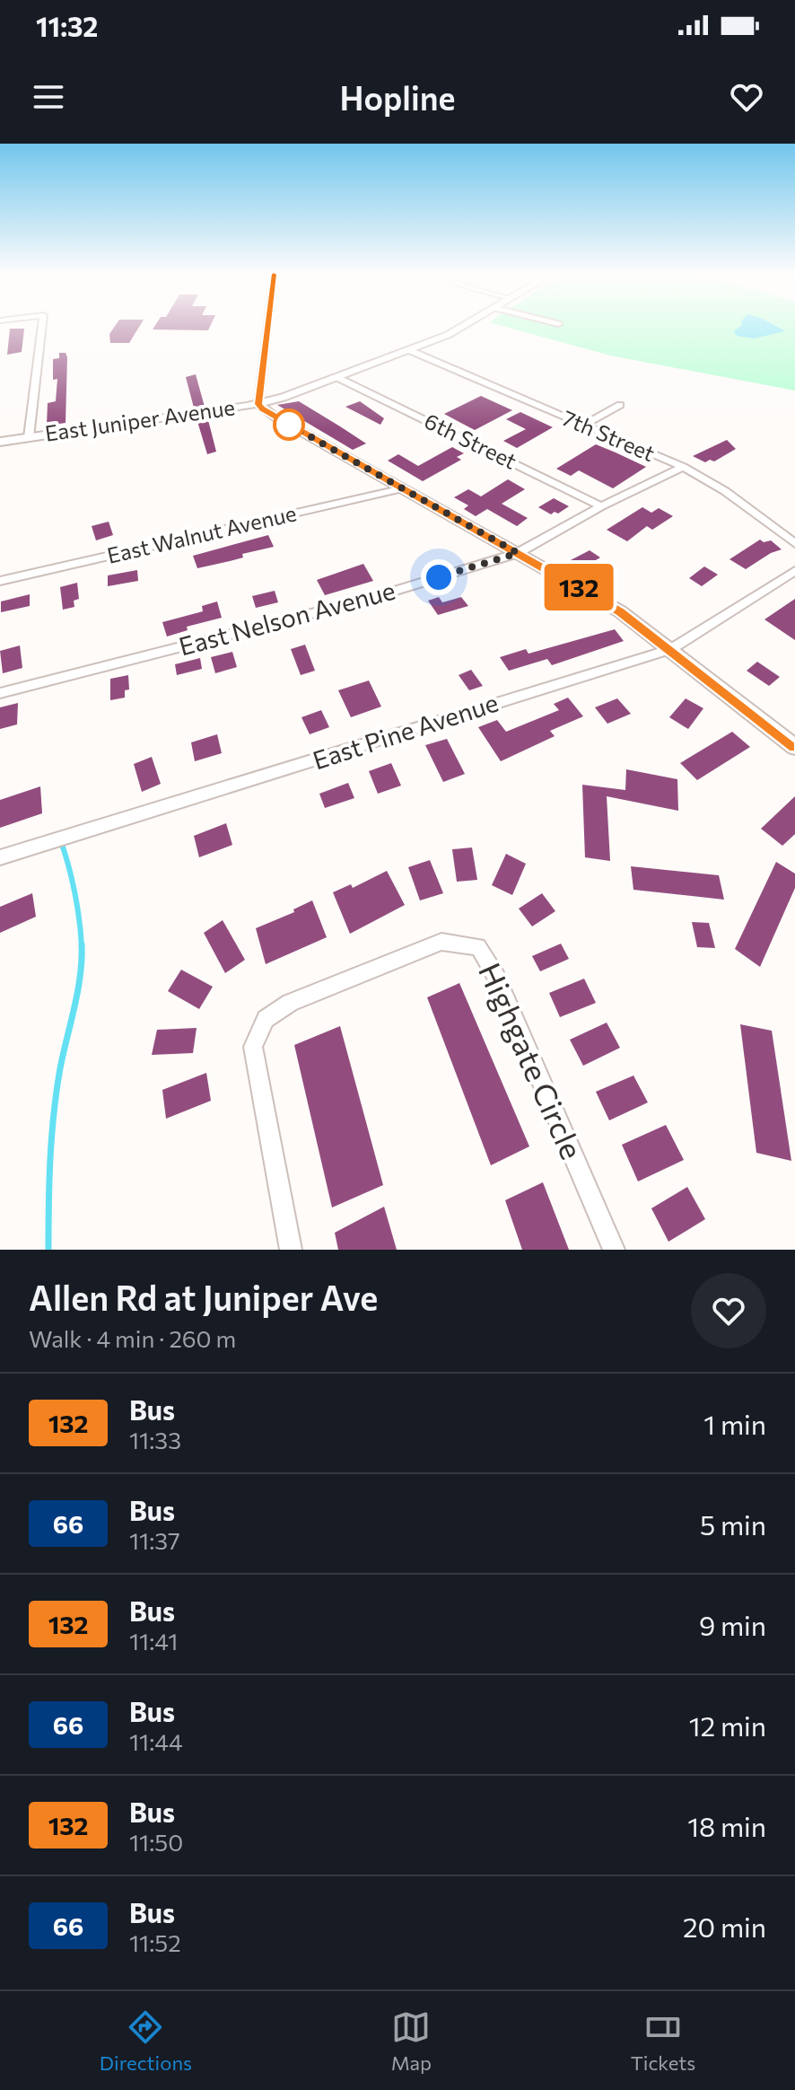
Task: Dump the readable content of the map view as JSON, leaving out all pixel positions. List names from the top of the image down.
{
  "streets": {
    "street": [
      "East Juniper Avenue",
      "7th Street",
      "6th Street",
      "East Walnut Avenue",
      "East Nelson Avenue",
      "East Pine Avenue",
      "Highgate Circle"
    ]
  },
  "crossings": [
    ["East Juniper Avenue", "7th Street"],
    ["East Juniper Avenue", "6th Street"],
    ["7th Street", "East Nelson Avenue"],
    ["6th Street", "East Nelson Avenue"]
  ],
  "lines": ["bus line 132"],
  "page": {
    "status": "11:32",
    "header": "Hopline",
    "on_map": "132",
    "heading": ["Allen Rd at Juniper Ave", "Walk · 4 min · 260 m"],
    "list": [
      {
        "mark": "132",
        "name": "Bus",
        "note": "11:33",
        "value": "1 min"
      },
      {
        "mark": "66",
        "name": "Bus",
        "note": "11:37",
        "value": "5 min"
      },
      {
        "mark": "132",
        "name": "Bus",
        "note": "11:41",
        "value": "9 min"
      },
      {
        "mark": "66",
        "name": "Bus",
        "note": "11:44",
        "value": "12 min"
      },
      {
        "mark": "132",
        "name": "Bus",
        "note": "11:50",
        "value": "18 min"
      },
      {
        "mark": "66",
        "name": "Bus",
        "note": "11:52",
        "value": "20 min"
      }
    ],
    "tabs": ["Directions", "Map", "Tickets"]
  }
}
